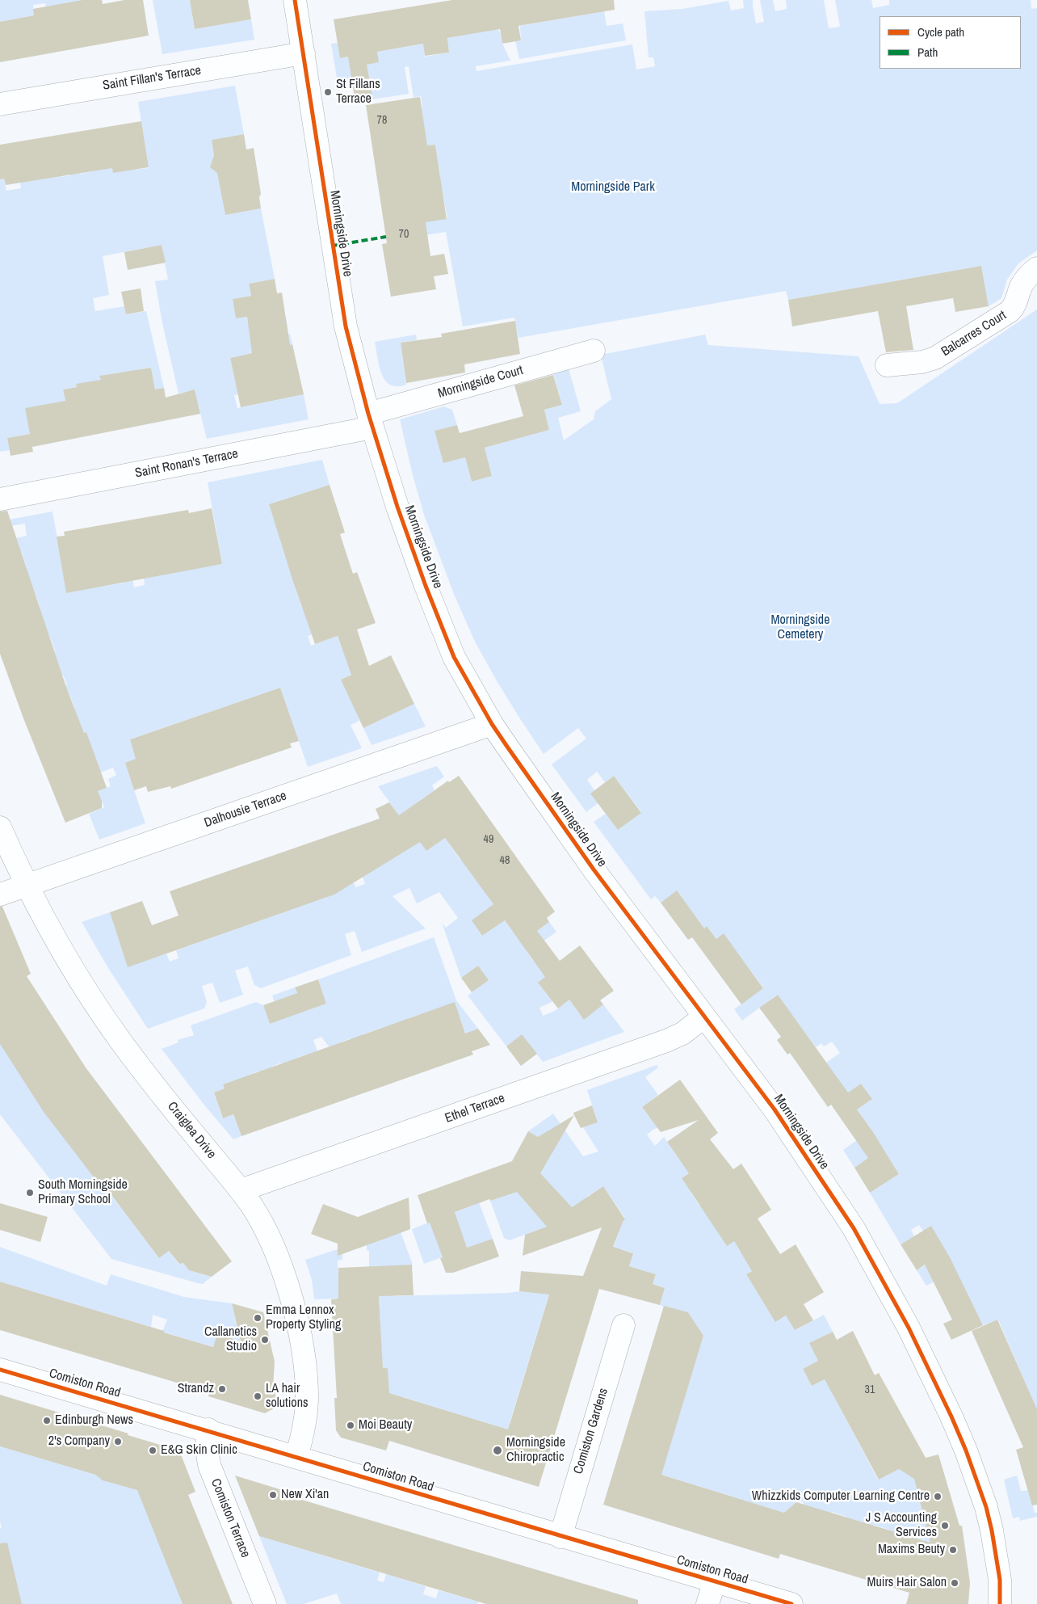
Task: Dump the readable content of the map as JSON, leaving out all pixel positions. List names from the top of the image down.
{
  "streets": {
    "street": [
      "Saint Fillan's Terrace",
      "Morningside Drive",
      "Balcarres Court",
      "Morningside Court",
      "Saint Ronan's Terrace",
      "Dalhousie Terrace",
      "Ethel Terrace",
      "Craiglea Drive",
      "Comiston Road",
      "Comiston Gardens",
      "Comiston Terrace"
    ]
  },
  "crossings": [
    ["Saint Fillan's Terrace", "Morningside Drive"],
    ["Morningside Drive", "Morningside Court"],
    ["Morningside Drive", "Saint Ronan's Terrace"],
    ["Morningside Drive", "Dalhousie Terrace"],
    ["Morningside Drive", "Ethel Terrace"],
    ["Morningside Court", "Saint Ronan's Terrace"],
    ["Dalhousie Terrace", "Craiglea Drive"],
    ["Ethel Terrace", "Craiglea Drive"],
    ["Craiglea Drive", "Comiston Road"],
    ["Comiston Road", "Comiston Gardens"],
    ["Comiston Road", "Comiston Terrace"]
  ],
  "parks": ["Morningside Park", "Morningside Cemetery"],
  "places": [
    "St Fillans Terrace",
    "South Morningside Primary School",
    "Emma Lennox Property Styling",
    "Callanetics Studio",
    "Strandz",
    "LA hair solutions",
    "Edinburgh News",
    "Moi Beauty",
    "2's Company",
    "E&G Skin Clinic",
    "Morningside Chiropractic",
    "New Xi'an",
    "Whizzkids Computer Learning Centre",
    "J S Accounting Services",
    "Maxims Beuty",
    "Muirs Hair Salon"
  ],
  "house_numbers": [
    "78",
    "70",
    "49",
    "48",
    "31"
  ],
  "legend": ["Cycle path", "Path"]
}
